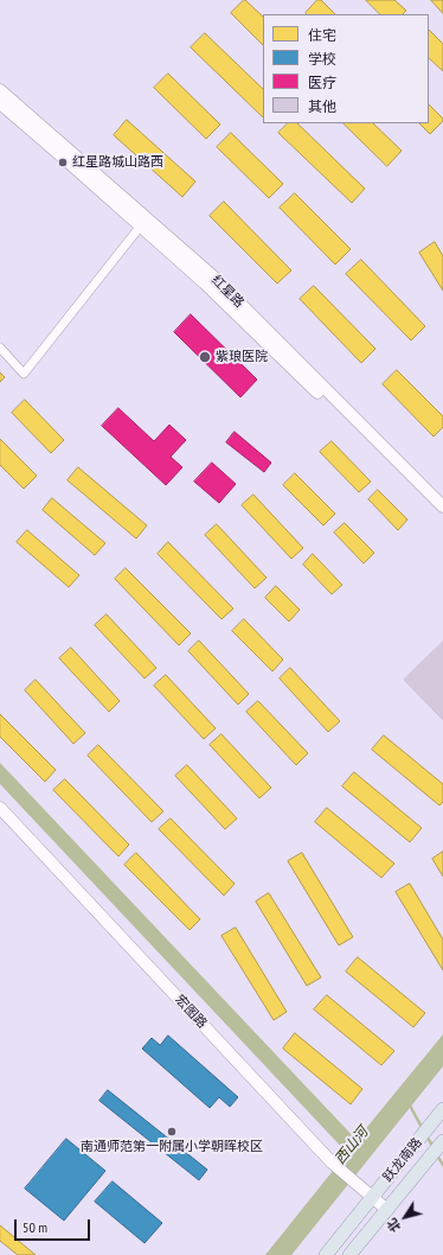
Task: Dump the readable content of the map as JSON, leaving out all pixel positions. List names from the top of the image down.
{
  "streets": {
    "main road": ["红星路", "宏图路", "跃龙南路"]
  },
  "crossings": [
    ["宏图路", "跃龙南路"]
  ],
  "water": ["西山河"],
  "places": ["红星路城山路西", "紫琅医院", "南通师范第一附属小学朝晖校区"],
  "legend": [
    "住宅",
    "学校",
    "医疗",
    "其他"
  ],
  "scale_bar": "50 m",
  "north": "bottom left"
}
